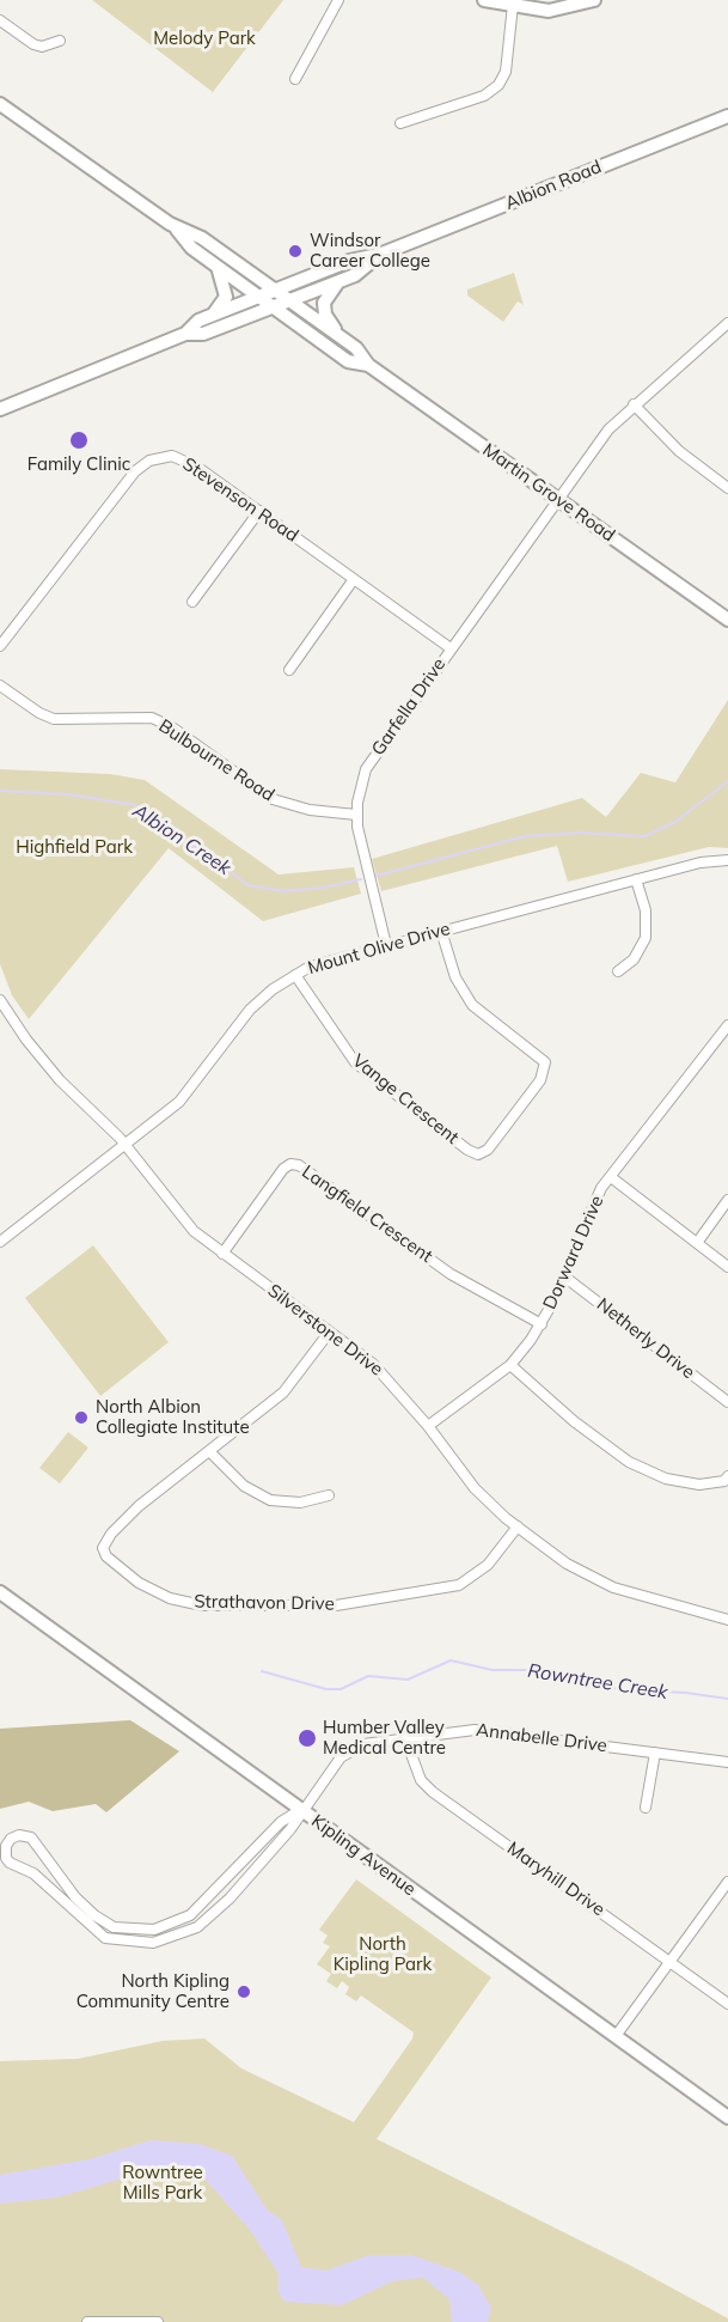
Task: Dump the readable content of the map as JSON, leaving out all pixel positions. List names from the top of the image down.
{
  "streets": {
    "main road": ["Albion Road", "Martin Grove Road", "Kipling Avenue"],
    "street": [
      "Stevenson Road",
      "Garfella Drive",
      "Bulbourne Road",
      "Mount Olive Drive",
      "Vange Crescent",
      "Langfield Crescent",
      "Dorward Drive",
      "Silverstone Drive",
      "Netherly Drive",
      "Strathavon Drive",
      "Annabelle Drive",
      "Maryhill Drive"
    ]
  },
  "crossings": [
    ["Albion Road", "Martin Grove Road"],
    ["Martin Grove Road", "Garfella Drive"],
    ["Stevenson Road", "Garfella Drive"],
    ["Garfella Drive", "Bulbourne Road"],
    ["Garfella Drive", "Mount Olive Drive"],
    ["Mount Olive Drive", "Vange Crescent"],
    ["Mount Olive Drive", "Silverstone Drive"],
    ["Langfield Crescent", "Dorward Drive"],
    ["Langfield Crescent", "Silverstone Drive"],
    ["Dorward Drive", "Silverstone Drive"],
    ["Dorward Drive", "Netherly Drive"],
    ["Silverstone Drive", "Strathavon Drive"],
    ["Annabelle Drive", "Kipling Avenue"],
    ["Annabelle Drive", "Maryhill Drive"]
  ],
  "water": ["Albion Creek", "Rowntree Creek"],
  "parks": [
    "Melody Park",
    "Highfield Park",
    "North Kipling Park",
    "Rowntree Mills Park"
  ],
  "places": [
    "Windsor Career College",
    "Family Clinic",
    "North Albion Collegiate Institute",
    "Humber Valley Medical Centre",
    "North Kipling Community Centre"
  ]
}
